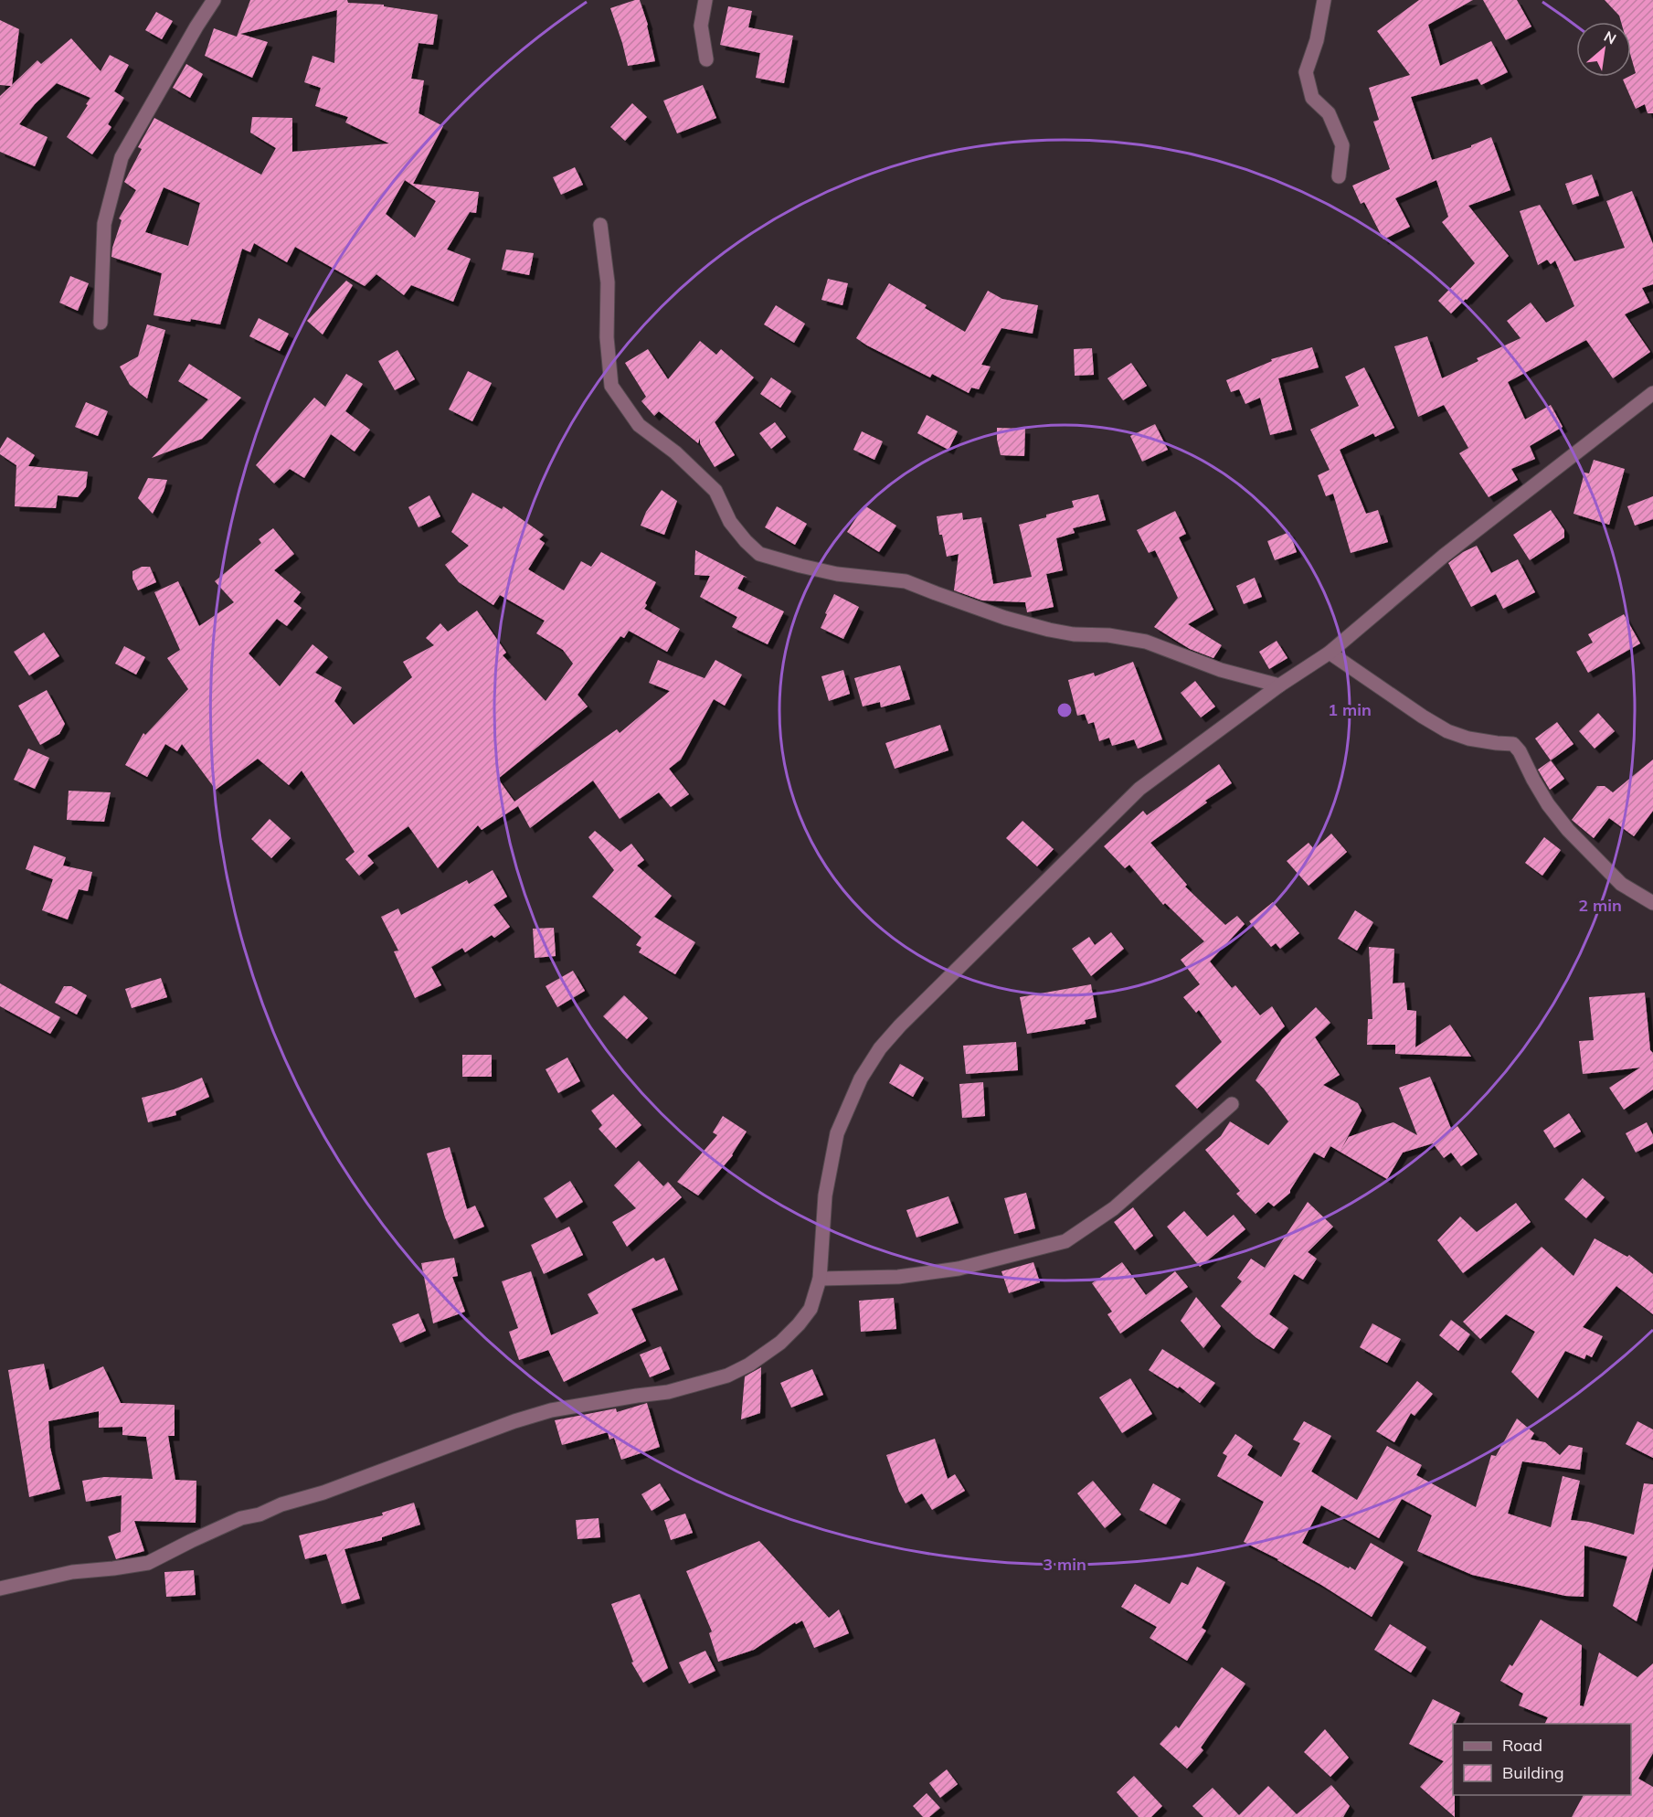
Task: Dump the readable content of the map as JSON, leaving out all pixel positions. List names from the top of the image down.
{
  "legend": ["Road", "Building"],
  "north": "top right",
  "rings": ["1 min", "2 min", "3 min"]
}
